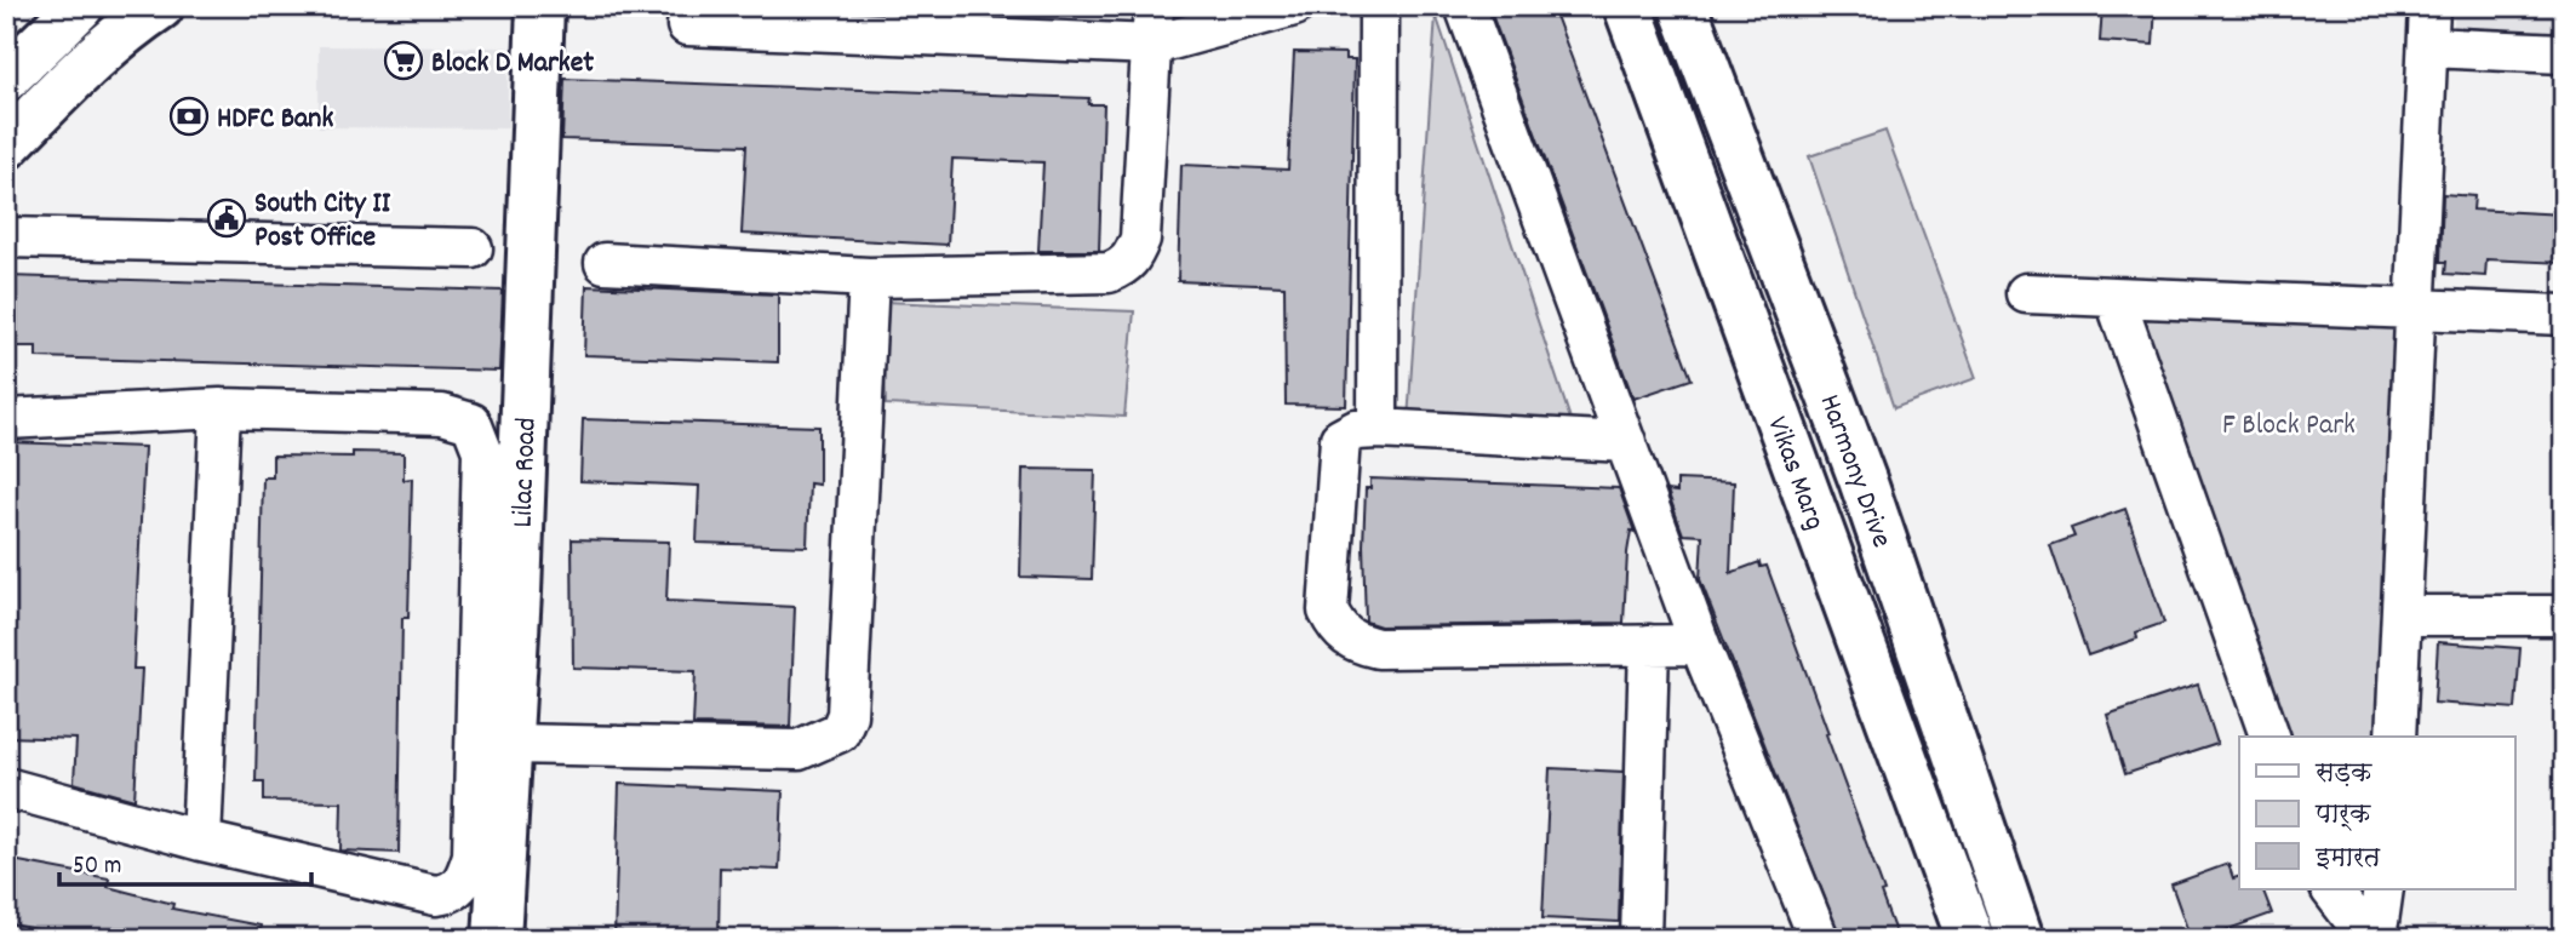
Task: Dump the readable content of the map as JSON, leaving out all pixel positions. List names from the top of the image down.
{
  "streets": {
    "main road": ["Harmony Drive", "Lilac Road", "Vikas Marg"]
  },
  "parks": ["F Block Park"],
  "places": {
    "supermarket": ["Block D Market"],
    "bank": ["HDFC Bank"],
    "public building": ["South City II Post Office"]
  },
  "legend": ["सड़क", "पार्क", "इमारत"],
  "scale_bar": "50 m"
}
